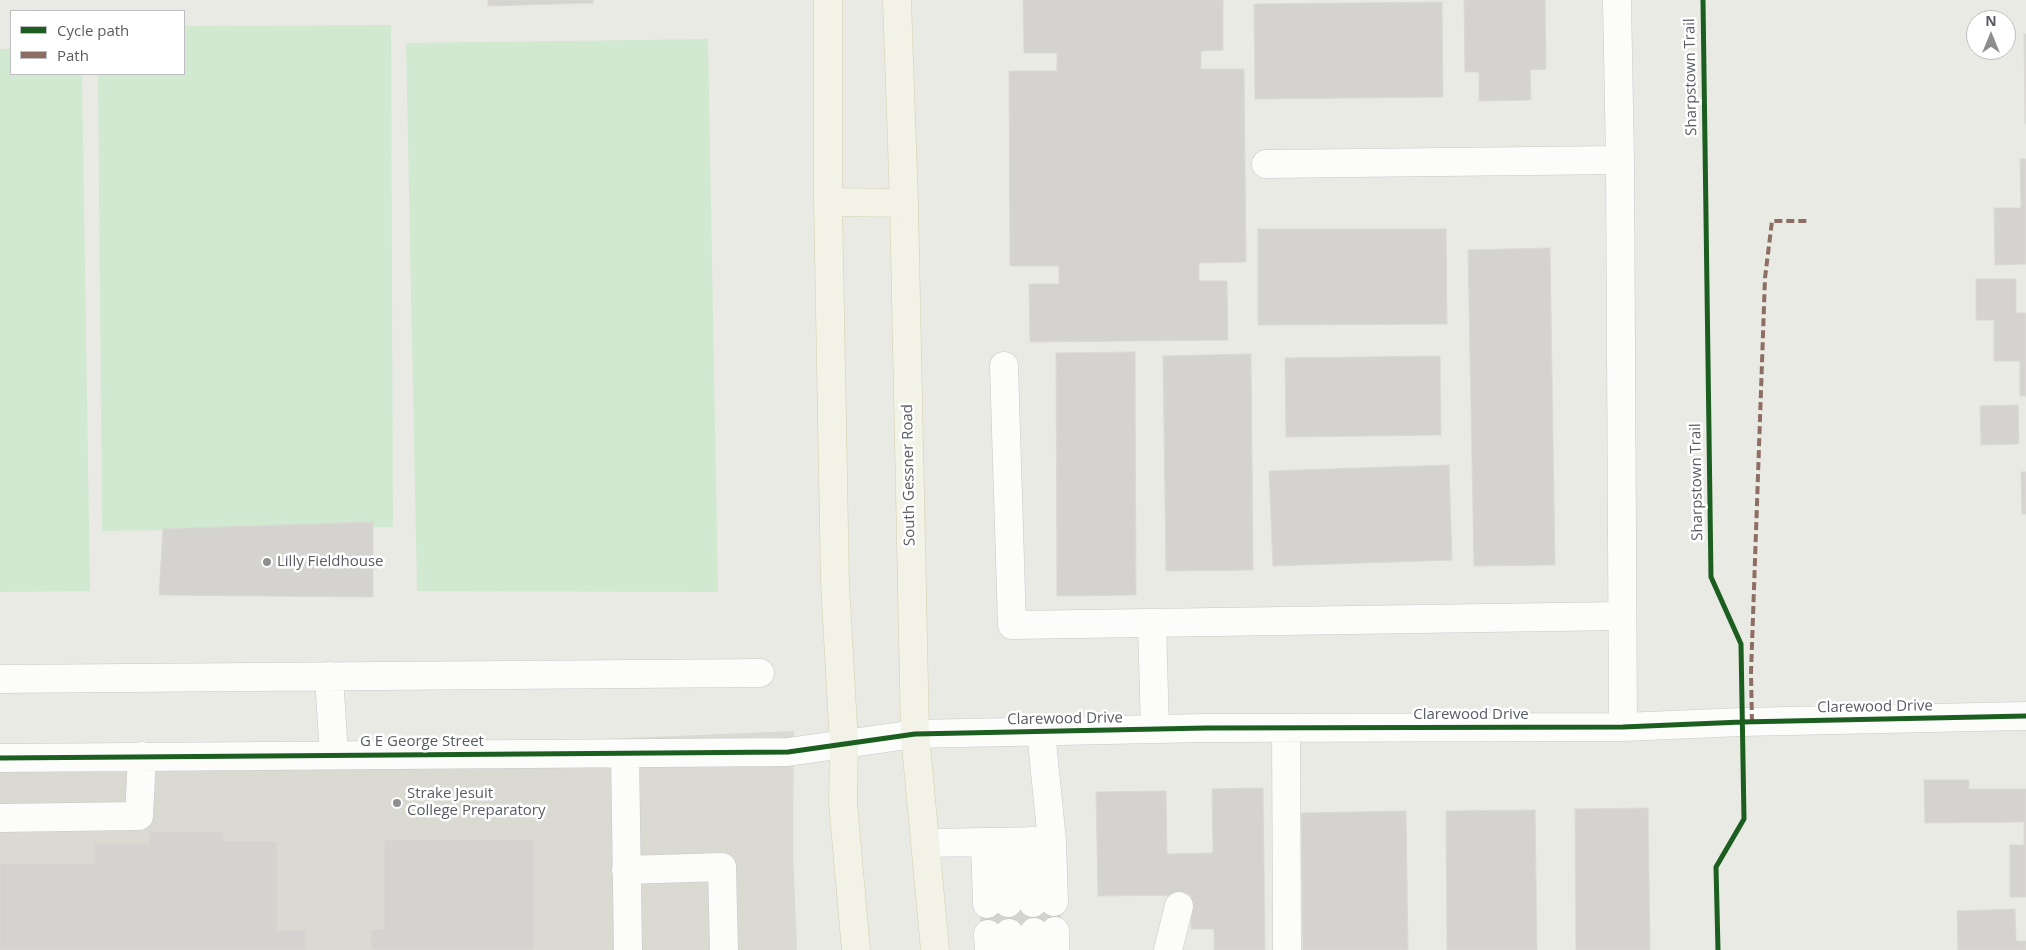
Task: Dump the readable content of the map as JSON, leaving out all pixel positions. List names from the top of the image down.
{
  "streets": {
    "main road": ["South Gessner Road"],
    "street": ["Clarewood Drive", "G E George Street"],
    "cycle path": ["Sharpstown Trail"]
  },
  "crossings": [
    ["South Gessner Road", "Clarewood Drive"],
    ["Clarewood Drive", "G E George Street"]
  ],
  "places": ["Lilly Fieldhouse", "Strake Jesuit College Preparatory"],
  "legend": ["Cycle path", "Path"],
  "north": "top"
}
